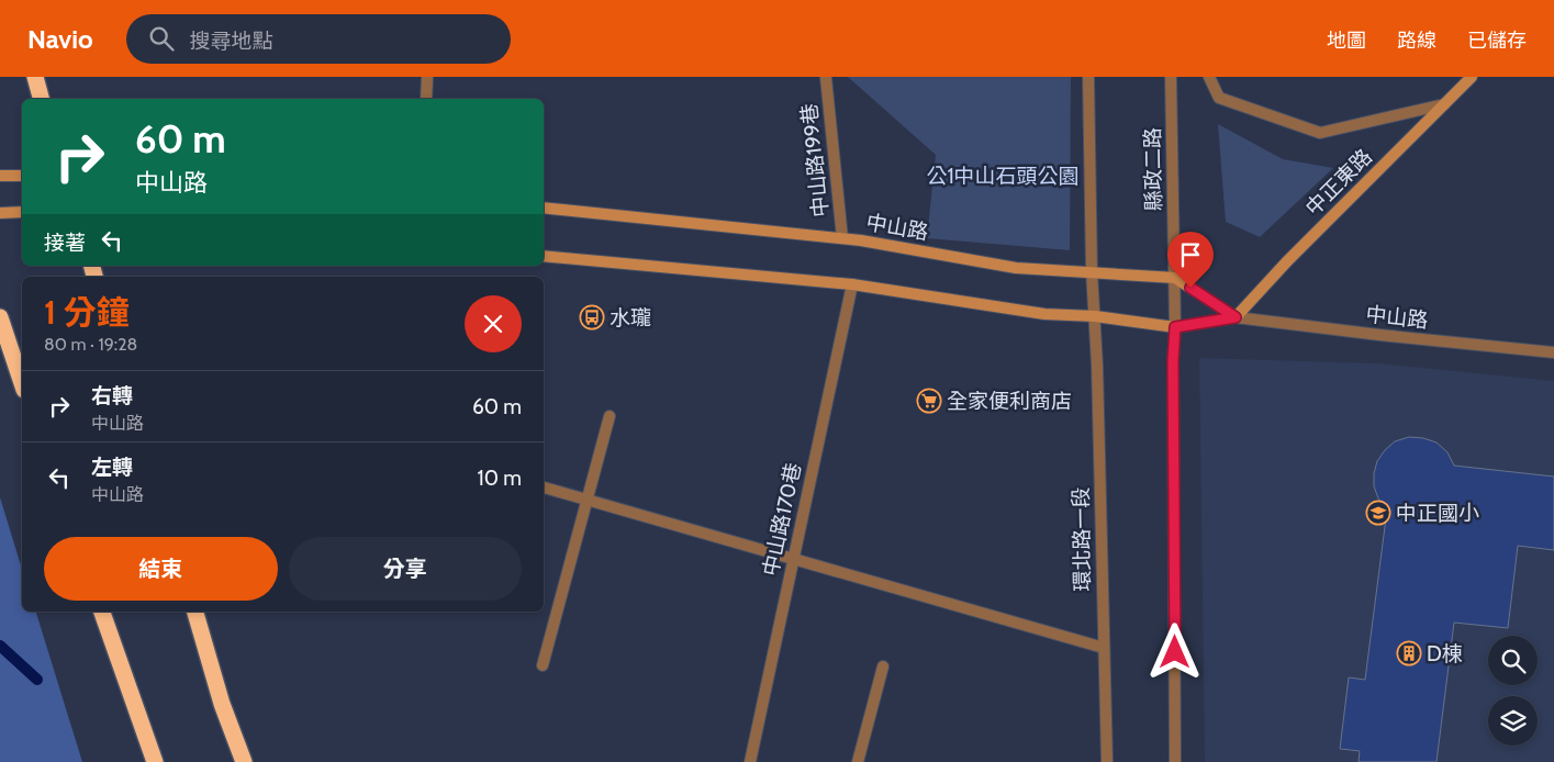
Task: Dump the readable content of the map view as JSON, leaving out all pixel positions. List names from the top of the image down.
{
  "streets": {
    "main road": ["中正東路", "中山路"],
    "street": [
      "中山路199巷",
      "縣政二路",
      "中山路170巷",
      "環北路一段"
    ]
  },
  "crossings": [
    ["中山路199巷", "中山路"],
    ["縣政二路", "中山路"],
    ["中正東路", "中山路"],
    ["中山路", "中山路170巷"],
    ["中山路", "環北路一段"]
  ],
  "parks": ["公1中山石頭公園"],
  "places": {
    "bus stop": ["水瓏"],
    "supermarket": ["全家便利商店"],
    "school or university": ["中正國小"],
    "building": ["D棟"]
  },
  "page": {
    "header": "Navio",
    "search": "搜尋地點",
    "nav": ["地圖", "路線", "已儲存"],
    "turn": ["60 m", "中山路"],
    "then": "接著",
    "heading": ["1 分鐘", "80 m · 19:28"],
    "list": [
      {
        "name": "右轉",
        "note": "中山路",
        "value": "60 m"
      },
      {
        "name": "左轉",
        "note": "中山路",
        "value": "10 m"
      }
    ],
    "buttons": ["結束", "分享"]
  }
}
